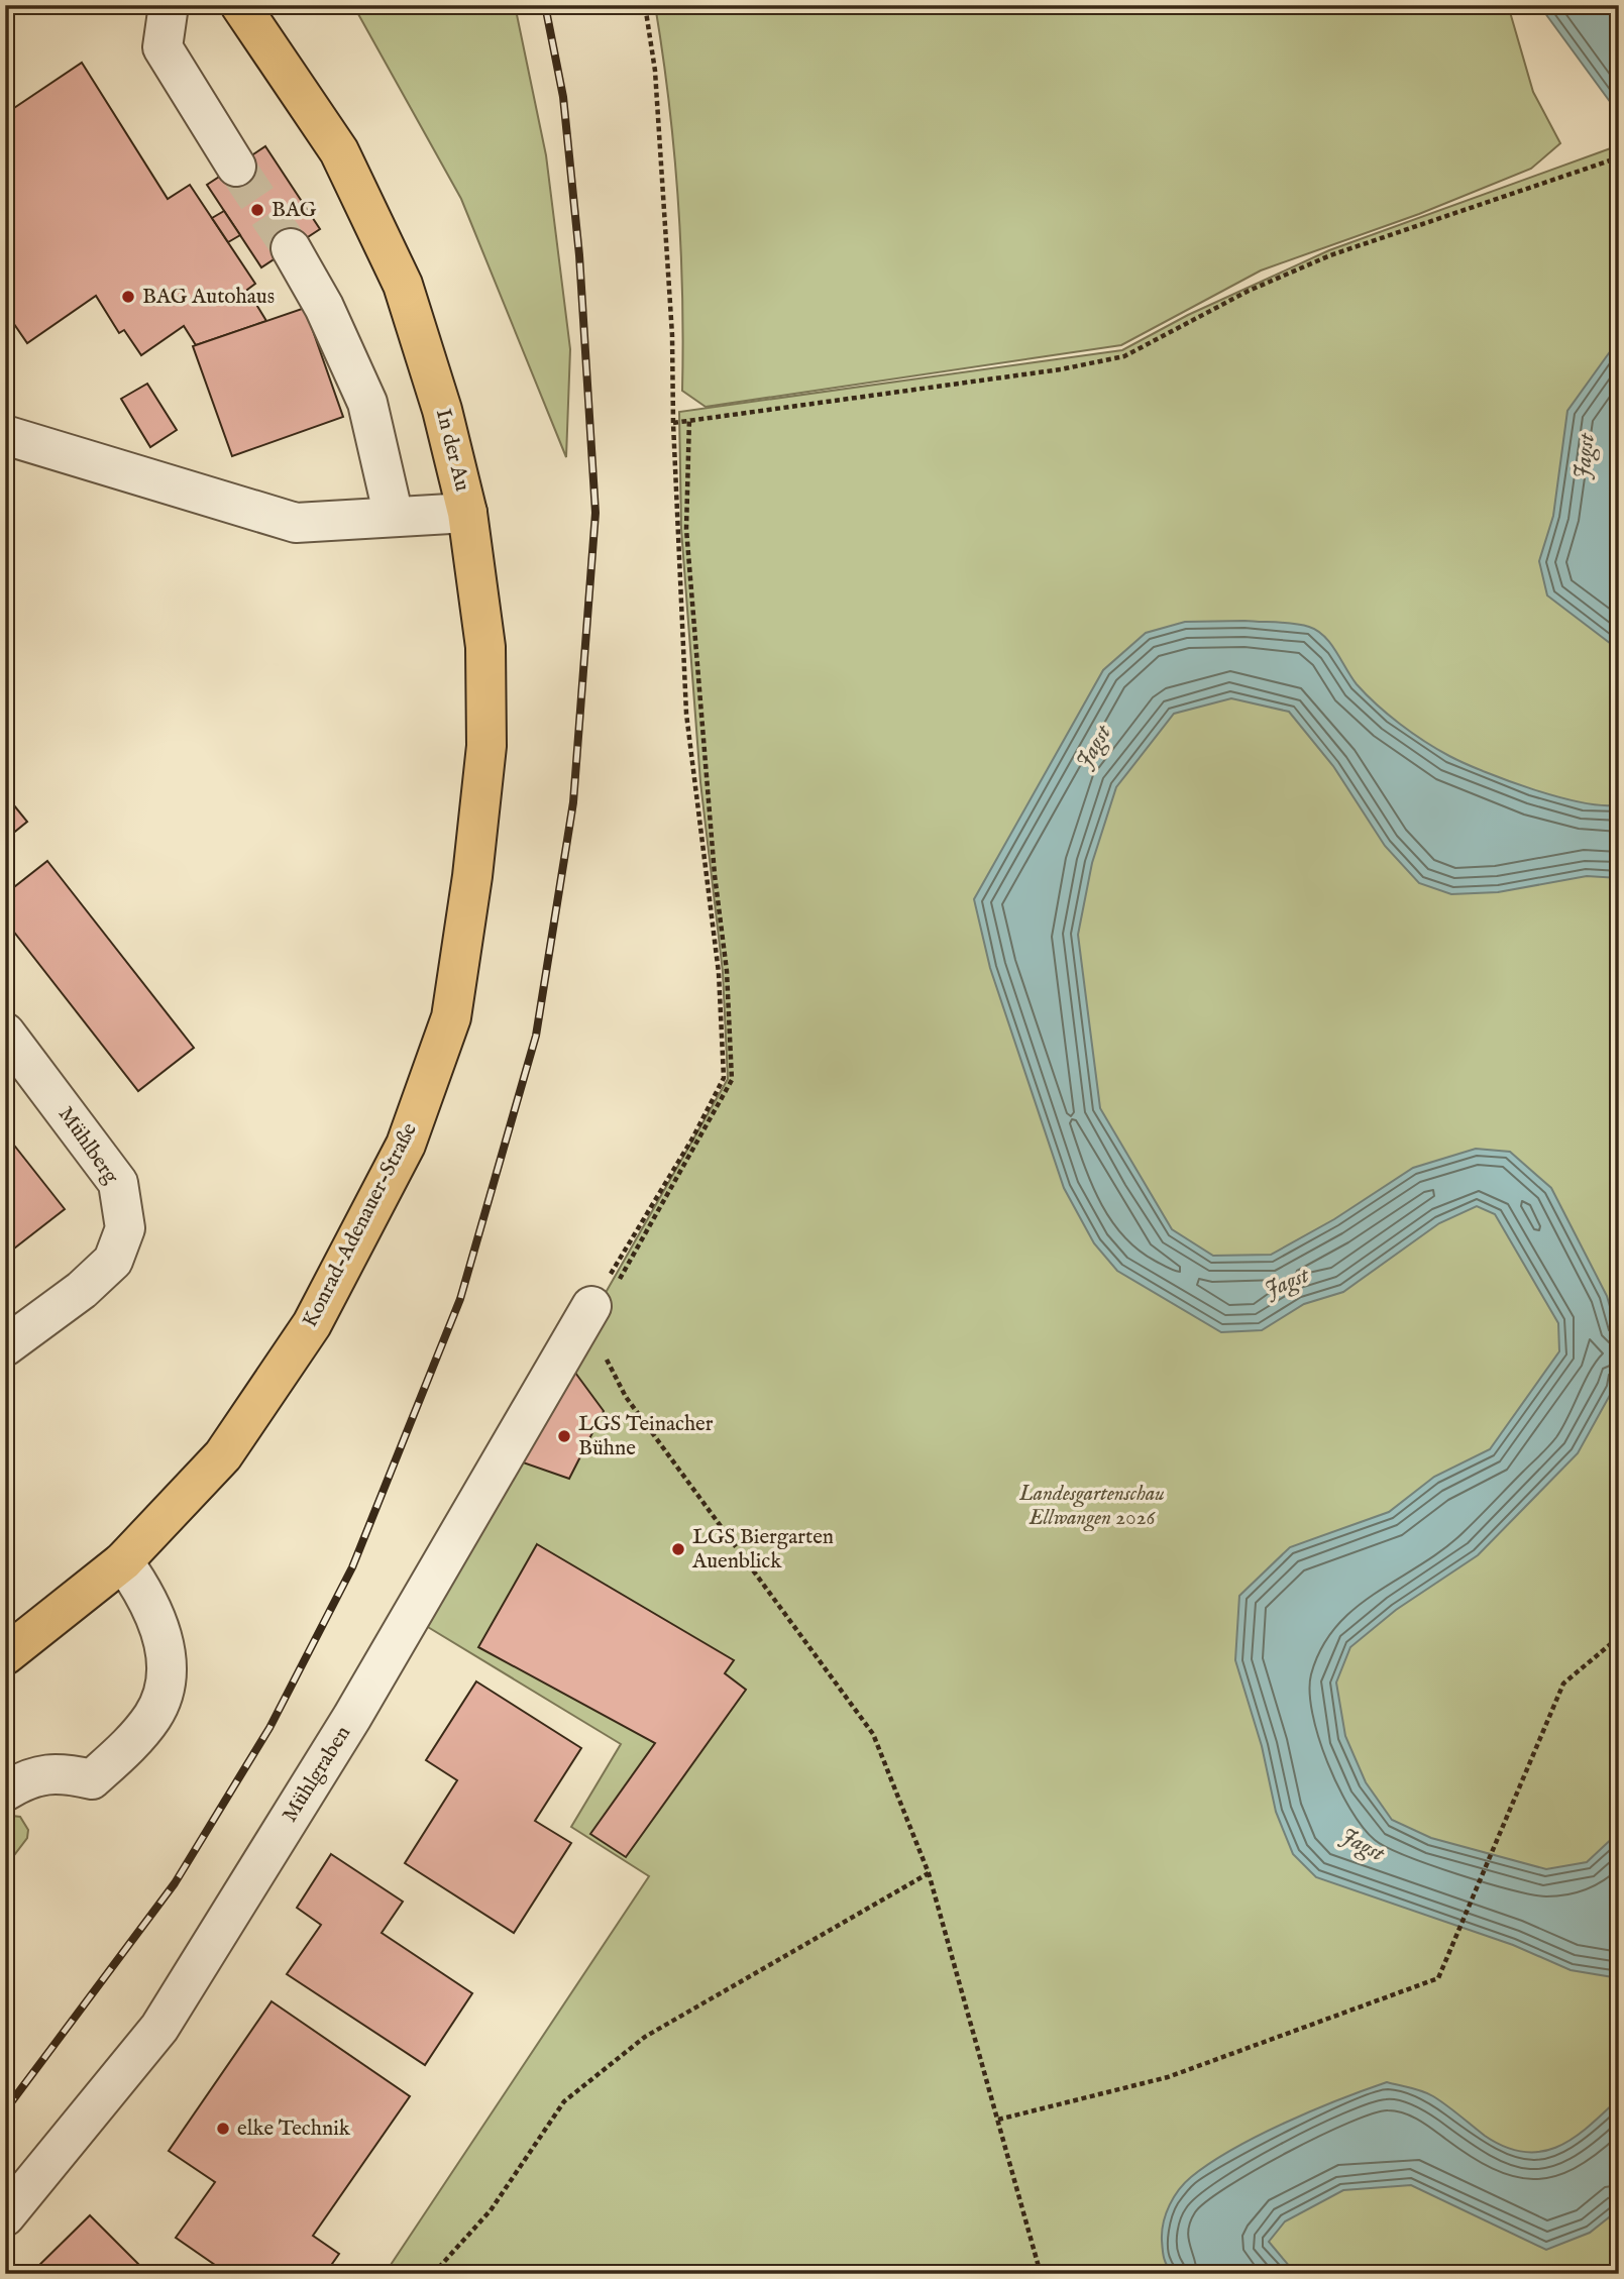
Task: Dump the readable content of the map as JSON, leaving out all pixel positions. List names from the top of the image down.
{
  "streets": {
    "main road": ["In der Au", "Konrad-Adenauer-Straße"],
    "street": ["Mühlberg", "Mühlgraben"]
  },
  "crossings": [
    ["In der Au", "Konrad-Adenauer-Straße"]
  ],
  "water": ["Jagst"],
  "parks": ["Landesgartenschau Ellwangen 2026"],
  "places": [
    "BAG",
    "BAG Autohaus",
    "LGS Teinacher Bühne",
    "LGS Biergarten Auenblick",
    "elke Technik"
  ]
}
